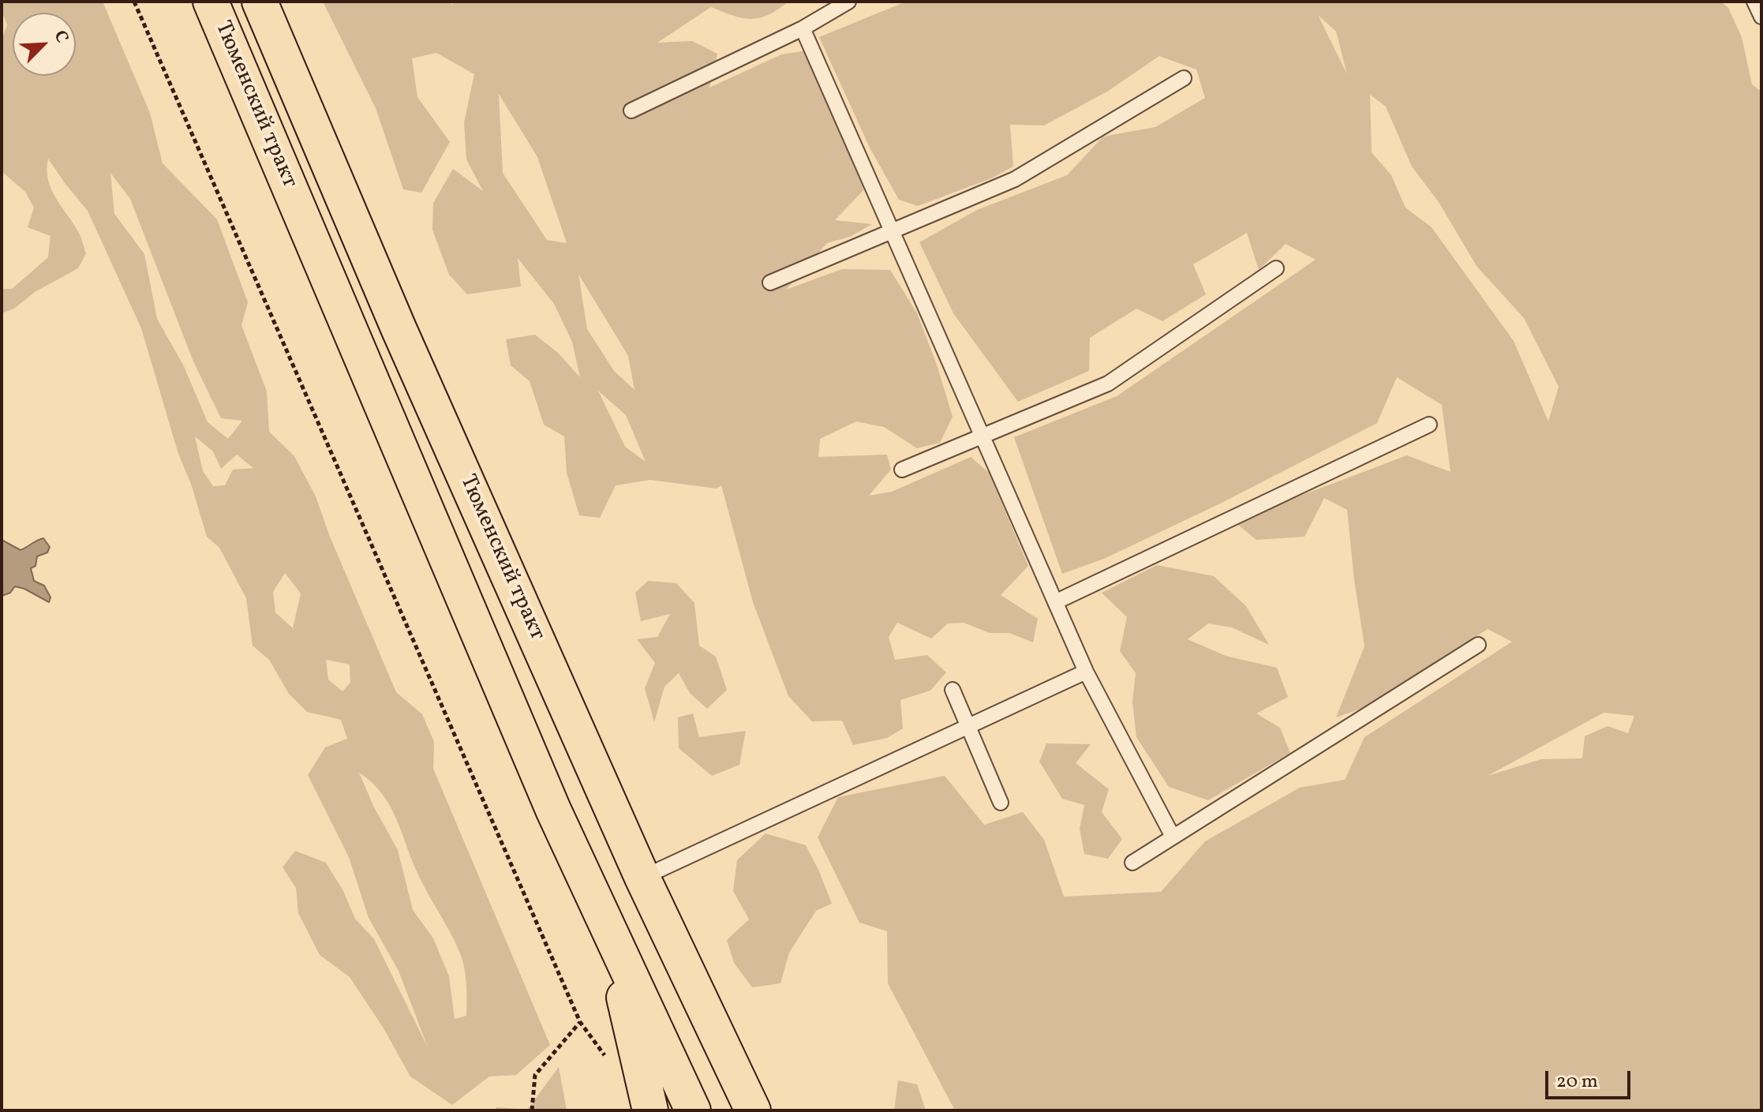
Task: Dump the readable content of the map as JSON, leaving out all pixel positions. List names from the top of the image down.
{
  "streets": {
    "main road": ["Тюменский тракт"]
  },
  "scale_bar": "20 m",
  "north": "top right"
}
